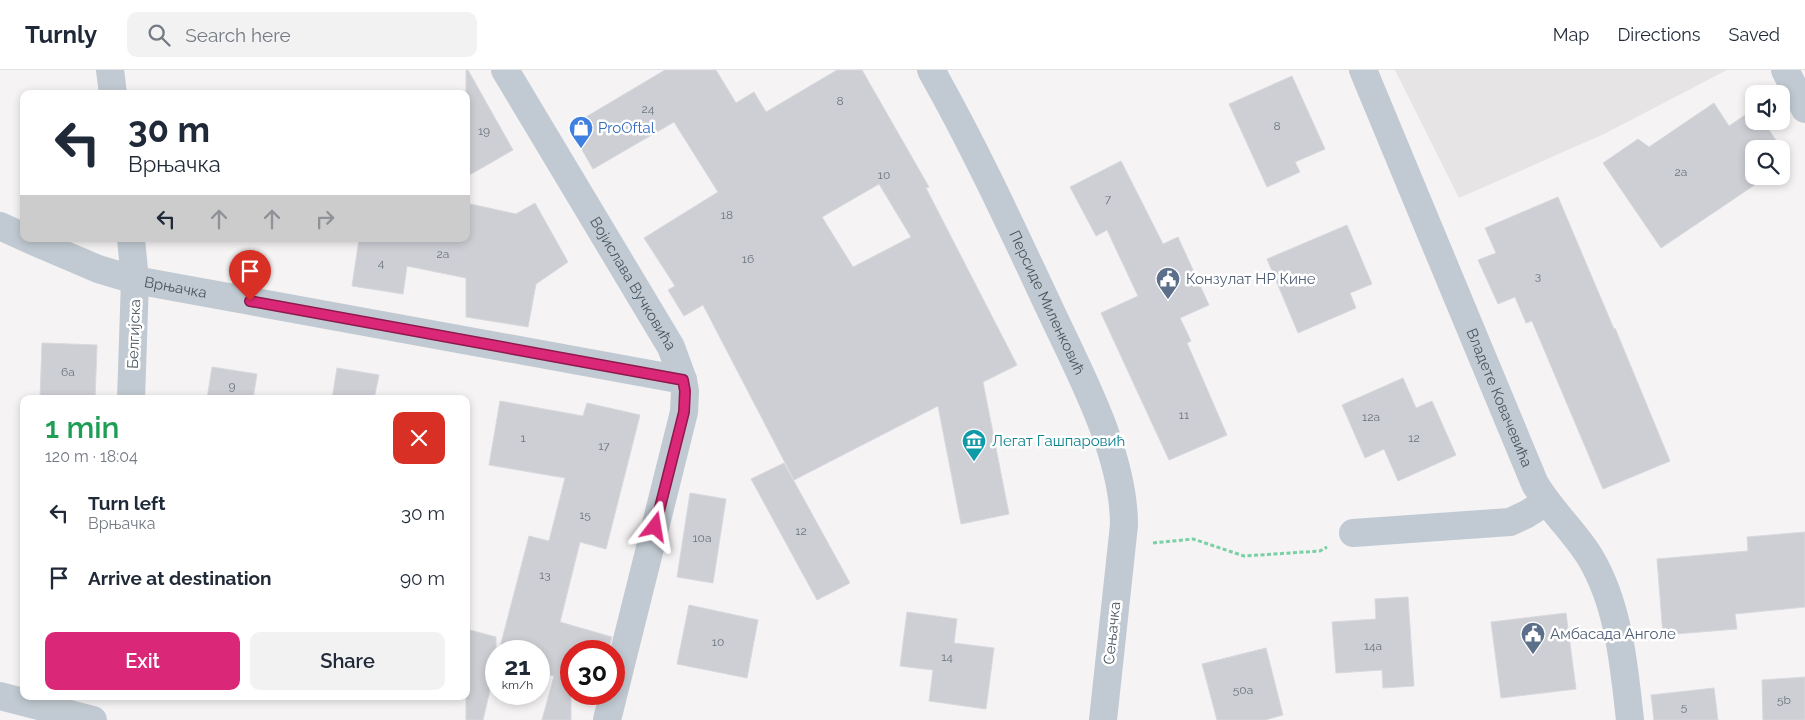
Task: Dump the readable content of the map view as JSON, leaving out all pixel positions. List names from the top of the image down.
{
  "streets": {
    "street": [
      "Војислава Вучковића",
      "Врњачка",
      "Персиде Миленковић",
      "Белгијска",
      "Владете Ковачевића",
      "Сењачка"
    ]
  },
  "crossings": [
    ["Војислава Вучковића", "Врњачка"],
    ["Врњачка", "Белгијска"],
    ["Персиде Миленковић", "Сењачка"]
  ],
  "places": {
    "shop": ["ProOftal"],
    "public building": ["Конзулат НР Кине", "Амбасада Анголе"],
    "museum": ["Легат Гашпаровић"]
  },
  "house_numbers": [
    "8",
    "24",
    "8",
    "19",
    "2a",
    "10",
    "7",
    "18",
    "2a",
    "16",
    "4",
    "3",
    "6a",
    "9",
    "11",
    "12a",
    "1",
    "12",
    "17",
    "15",
    "12",
    "10a",
    "13",
    "10",
    "14a",
    "14",
    "50a",
    "5b",
    "5"
  ],
  "page": {
    "header": "Turnly",
    "search": "Search here",
    "nav": ["Map", "Directions", "Saved"],
    "turn": ["30 m", "Врњачка"],
    "heading": ["1 min", "120 m · 18:04"],
    "list": [
      {
        "name": "Turn left",
        "note": "Врњачка",
        "value": "30 m"
      },
      {
        "name": "Arrive at destination",
        "value": "90 m"
      }
    ],
    "buttons": ["Exit", "Share"],
    "speed": "21 km/h",
    "limit": "30"
  }
}
